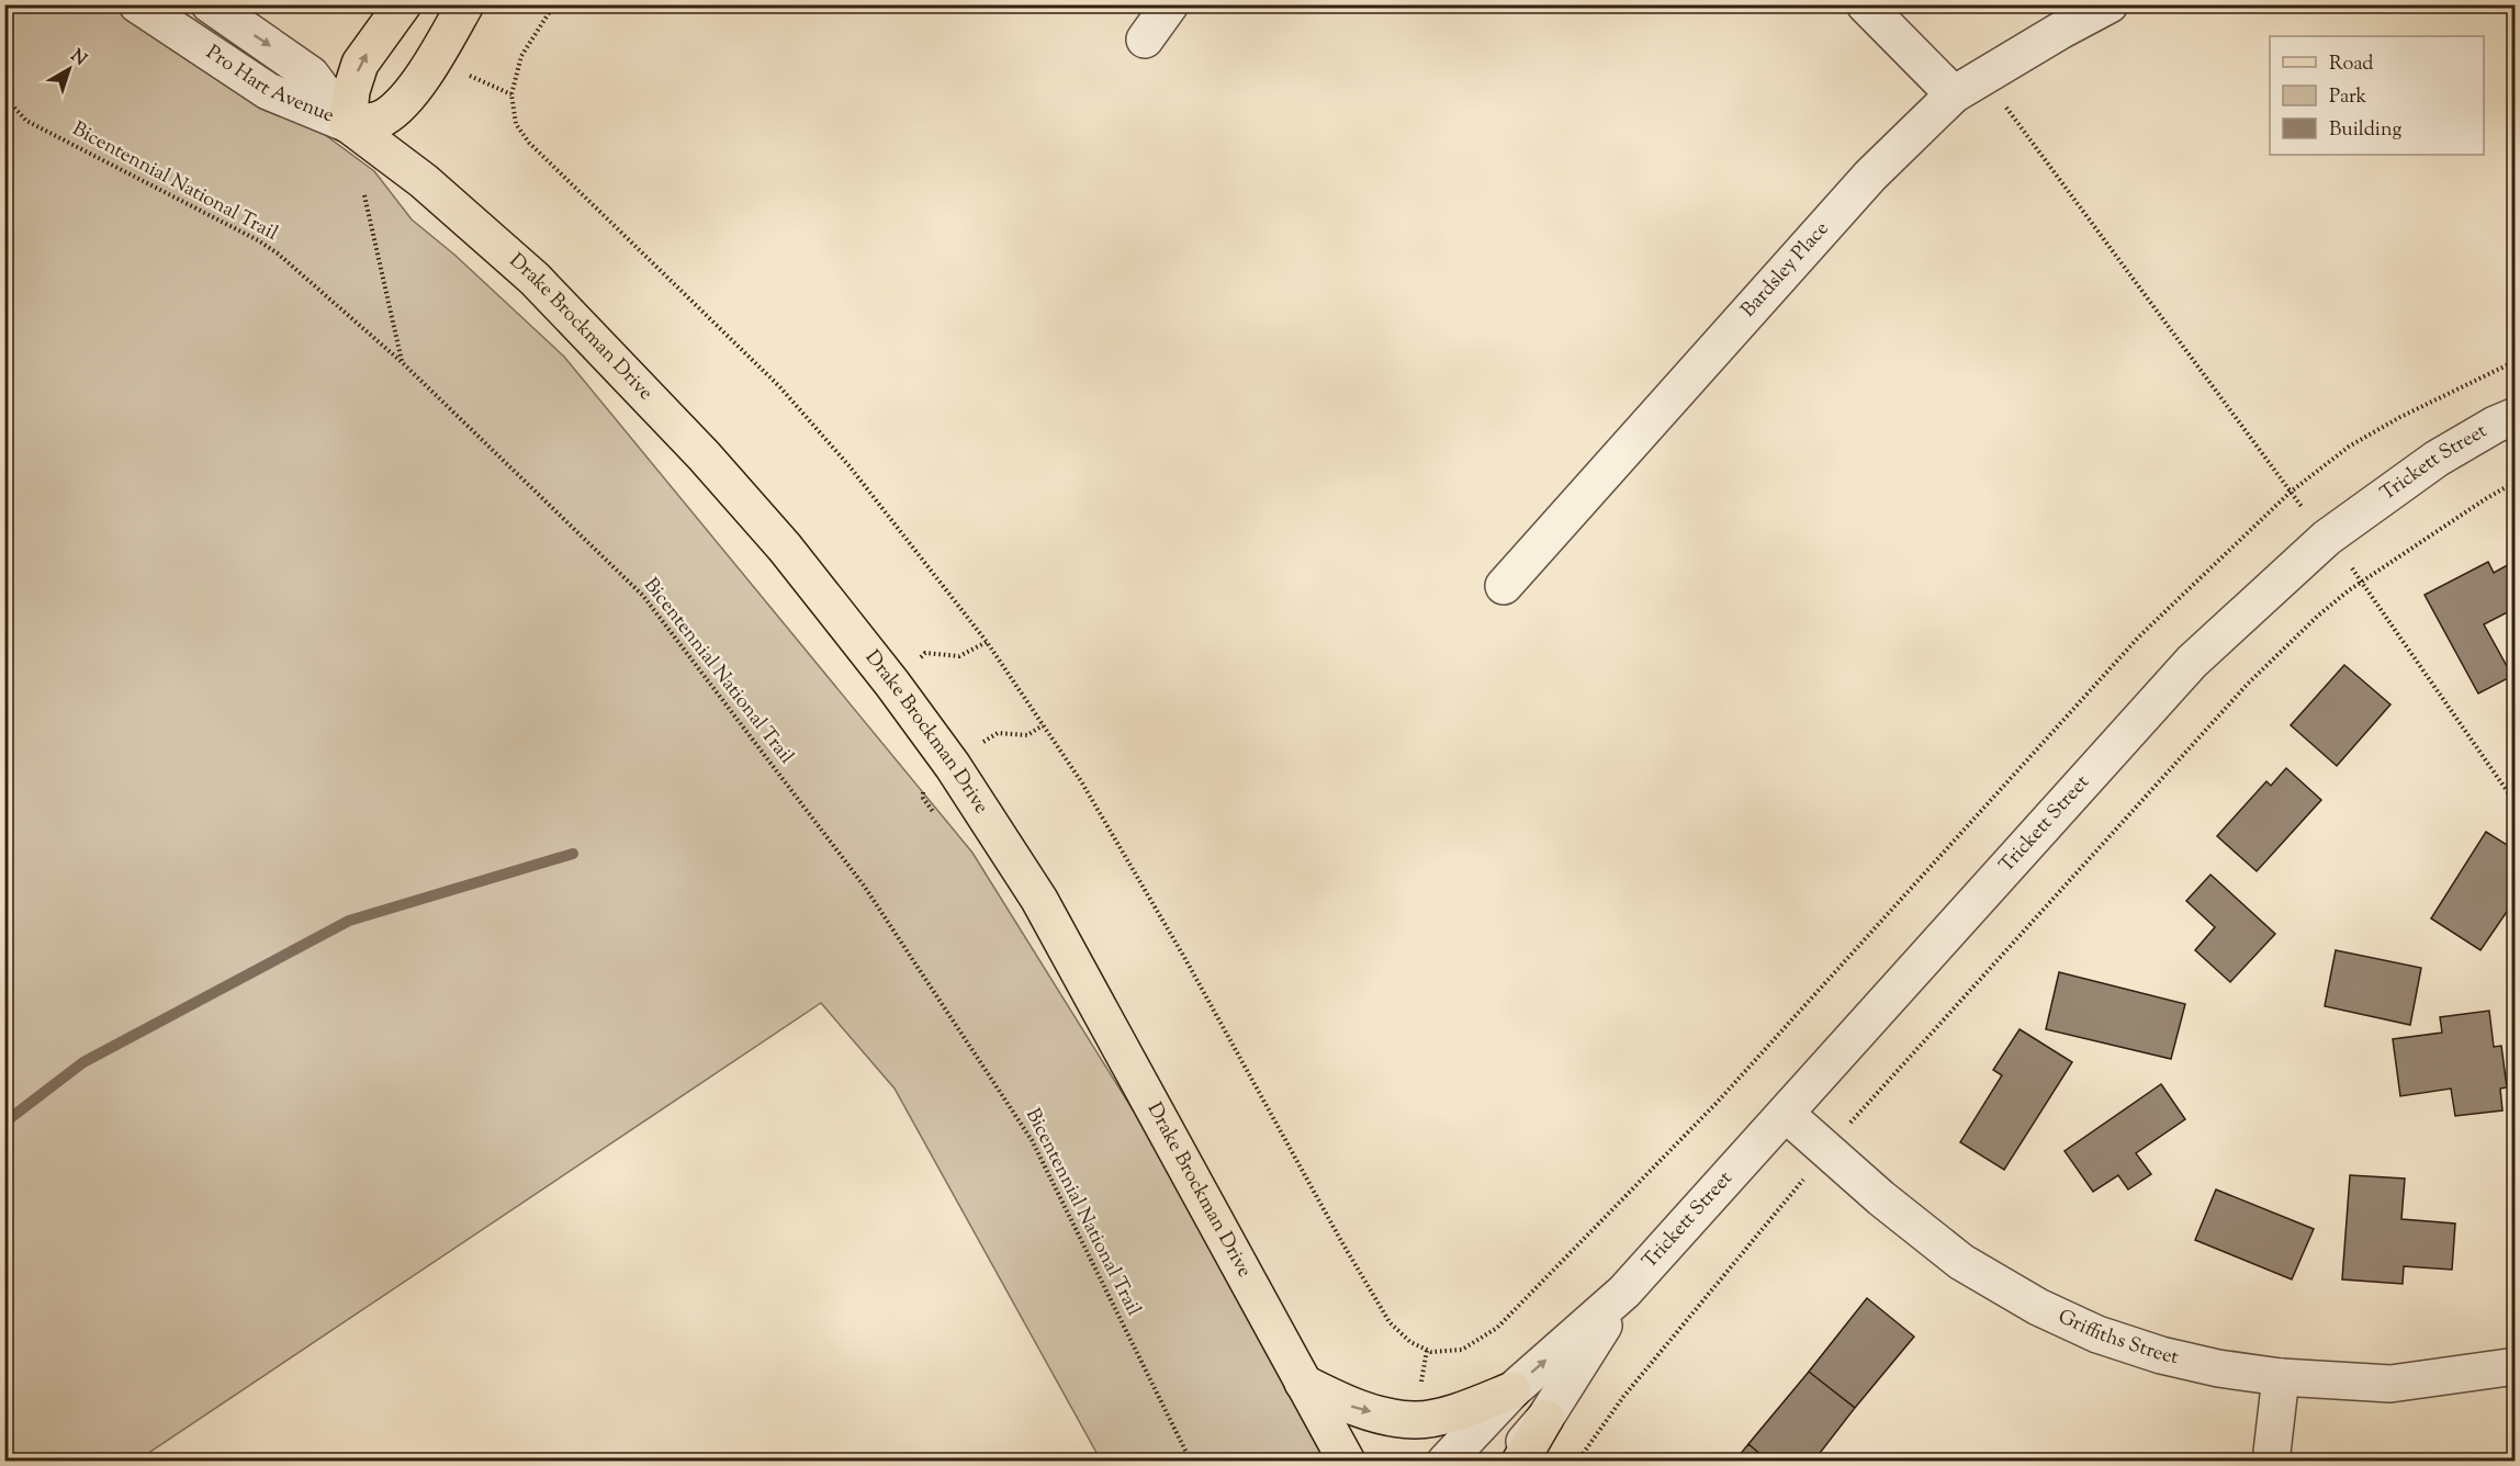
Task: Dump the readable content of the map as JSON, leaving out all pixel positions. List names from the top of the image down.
{
  "streets": {
    "main road": ["Drake Brockman Drive"],
    "street": [
      "Pro Hart Avenue",
      "Bardsley Place",
      "Trickett Street",
      "Griffiths Street"
    ],
    "path": ["Bicentennial National Trail"]
  },
  "crossings": [
    ["Pro Hart Avenue", "Drake Brockman Drive"],
    ["Trickett Street", "Griffiths Street"]
  ],
  "legend": ["Road", "Park", "Building"],
  "north": "top right"
}
